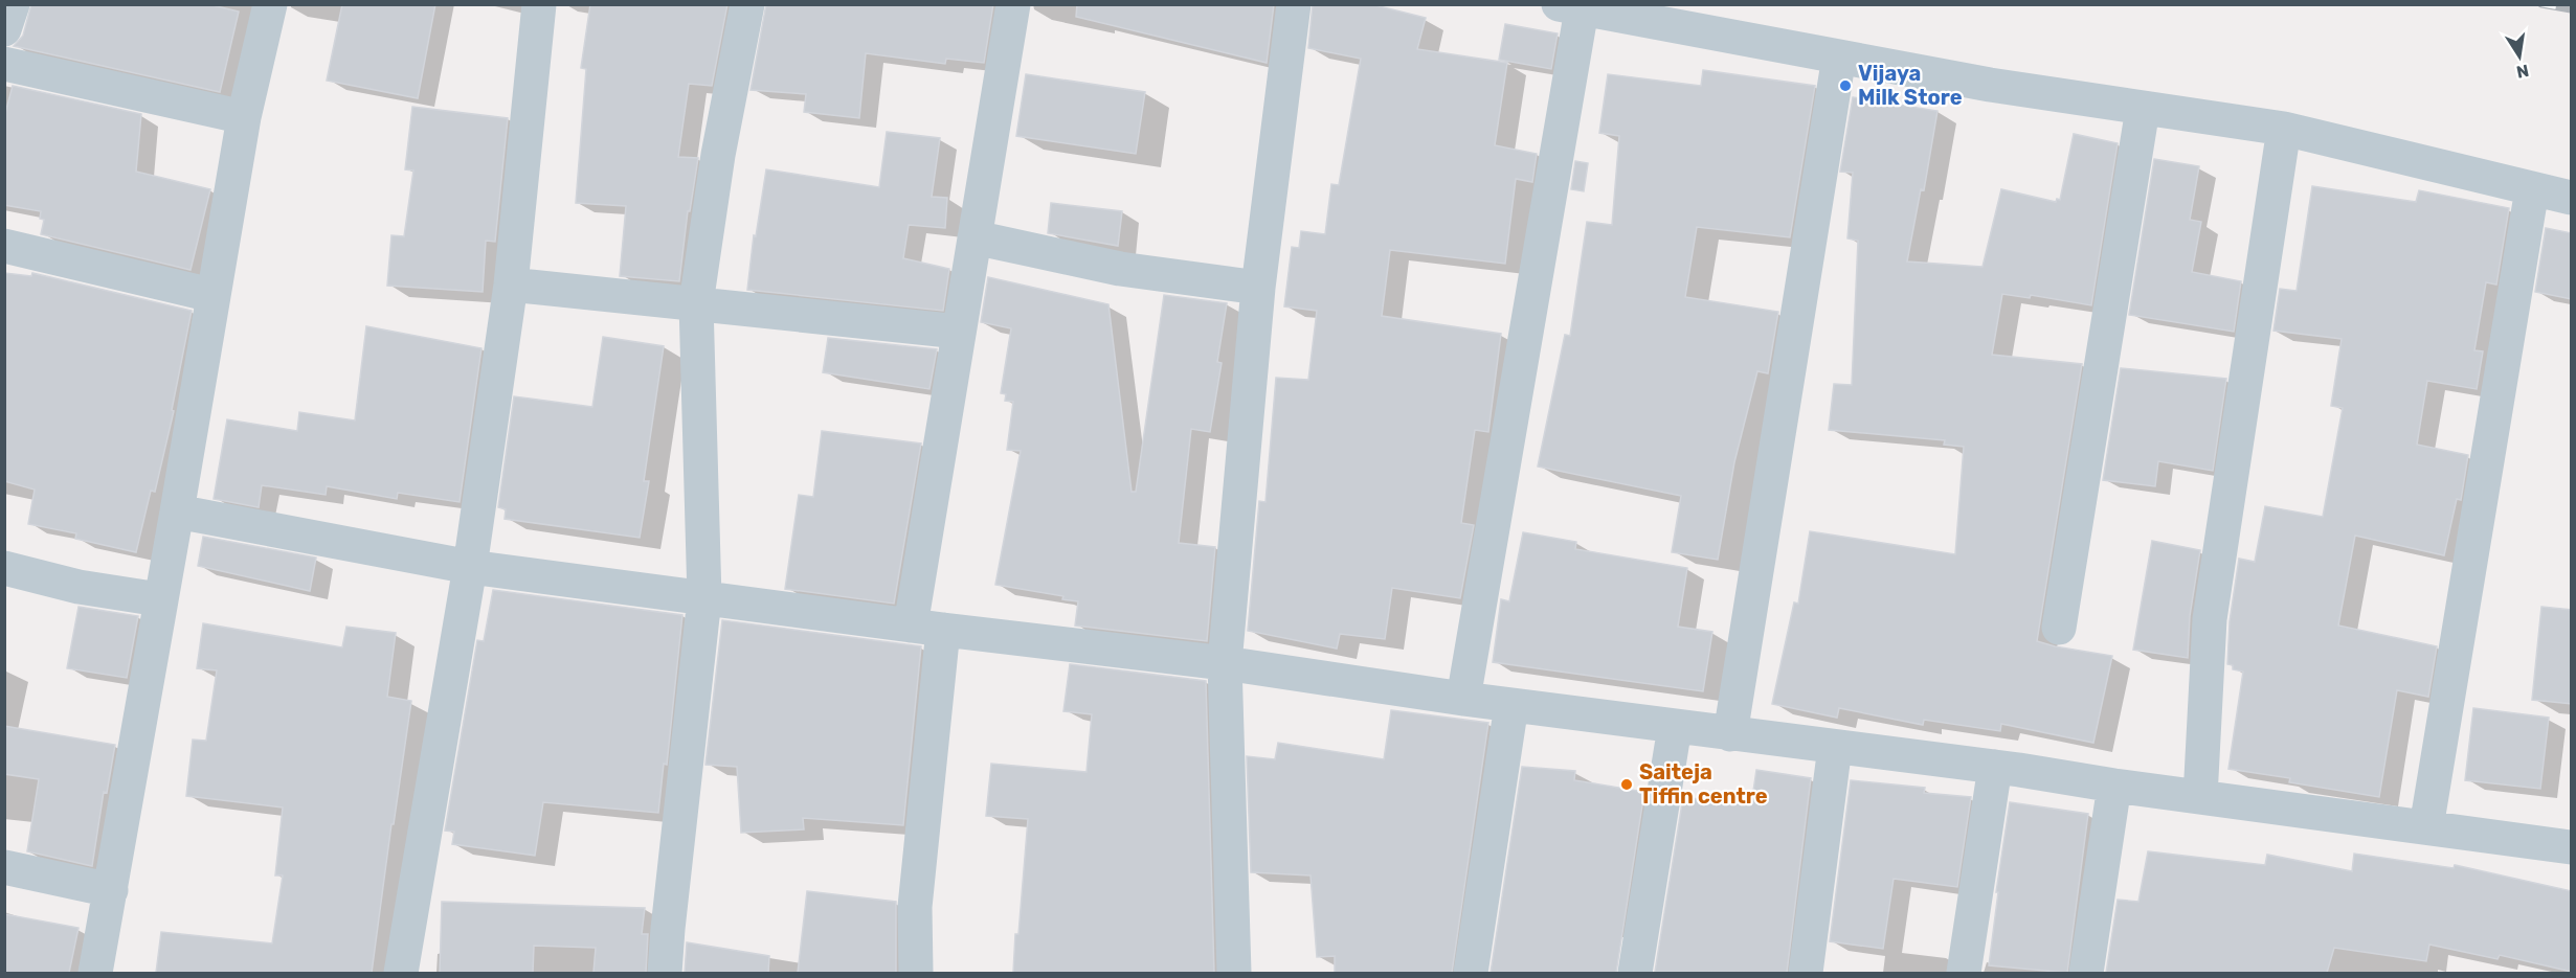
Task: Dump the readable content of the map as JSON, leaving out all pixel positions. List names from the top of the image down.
{
  "places": ["Vijaya Milk Store", "Saiteja Tiffin centre"],
  "north": "bottom"
}
